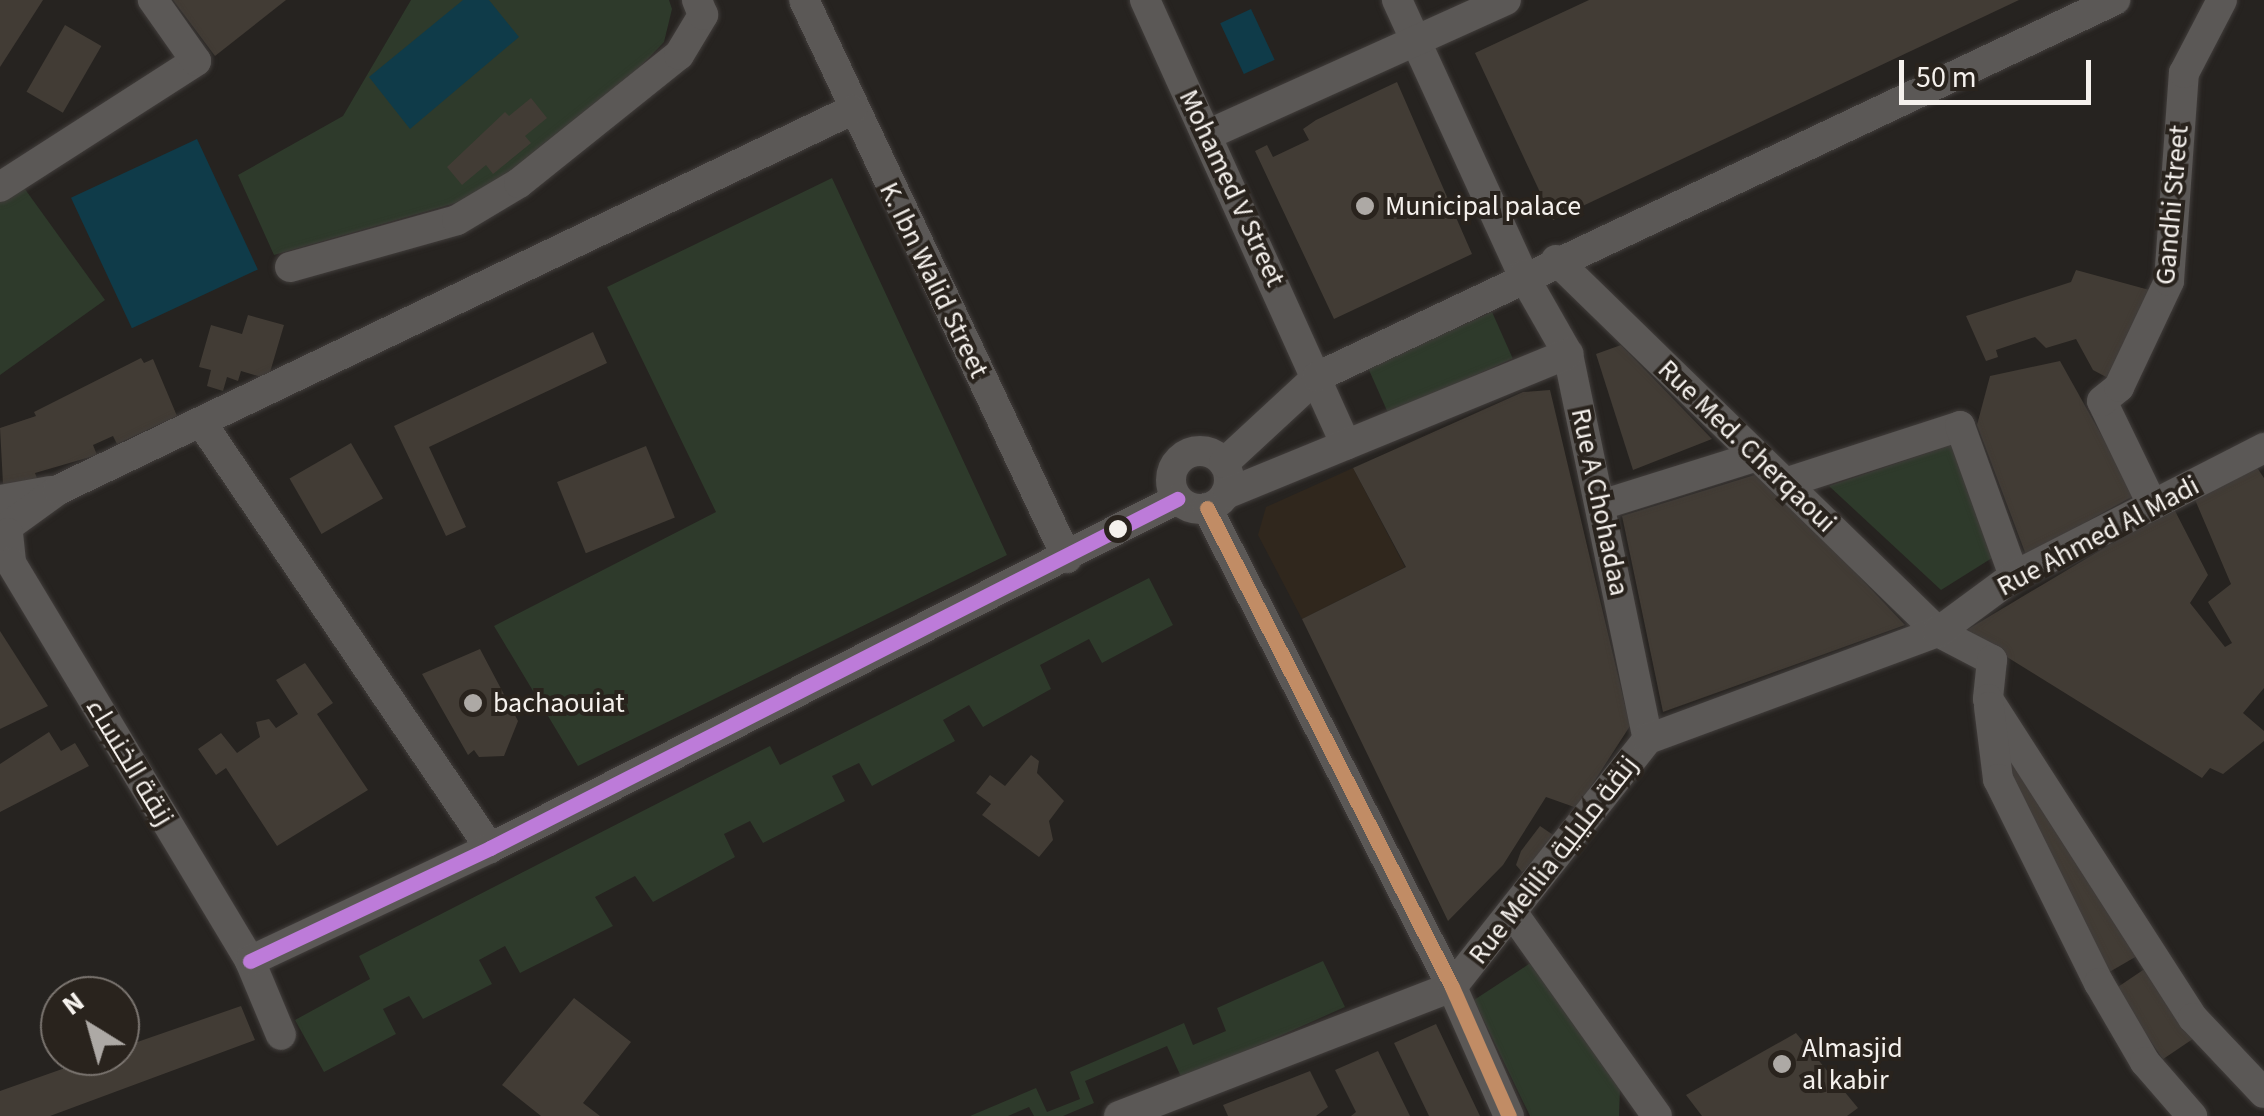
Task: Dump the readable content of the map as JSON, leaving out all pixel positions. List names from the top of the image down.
{
  "streets": {
    "street": [
      "Mohamed V Street",
      "Gandhi Street",
      "K. Ibn Walid Street",
      "Rue Med. Cherqaoui",
      "Rue A Chohadaa",
      "Rue Ahmed Al Madi",
      "زنقة الخنساء",
      "Rue Melilia زنقة مليلية"
    ]
  },
  "crossings": [
    ["Gandhi Street", "Rue Ahmed Al Madi"],
    ["Rue Med. Cherqaoui", "Rue Ahmed Al Madi"],
    ["Rue Med. Cherqaoui", "Rue Melilia زنقة مليلية"],
    ["Rue A Chohadaa", "Rue Melilia زنقة مليلية"],
    ["Rue Ahmed Al Madi", "Rue Melilia زنقة مليلية"]
  ],
  "places": ["Municipal palace", "bachaouiat", "Almasjid al kabir"],
  "scale_bar": "50 m",
  "north": "top left"
}
